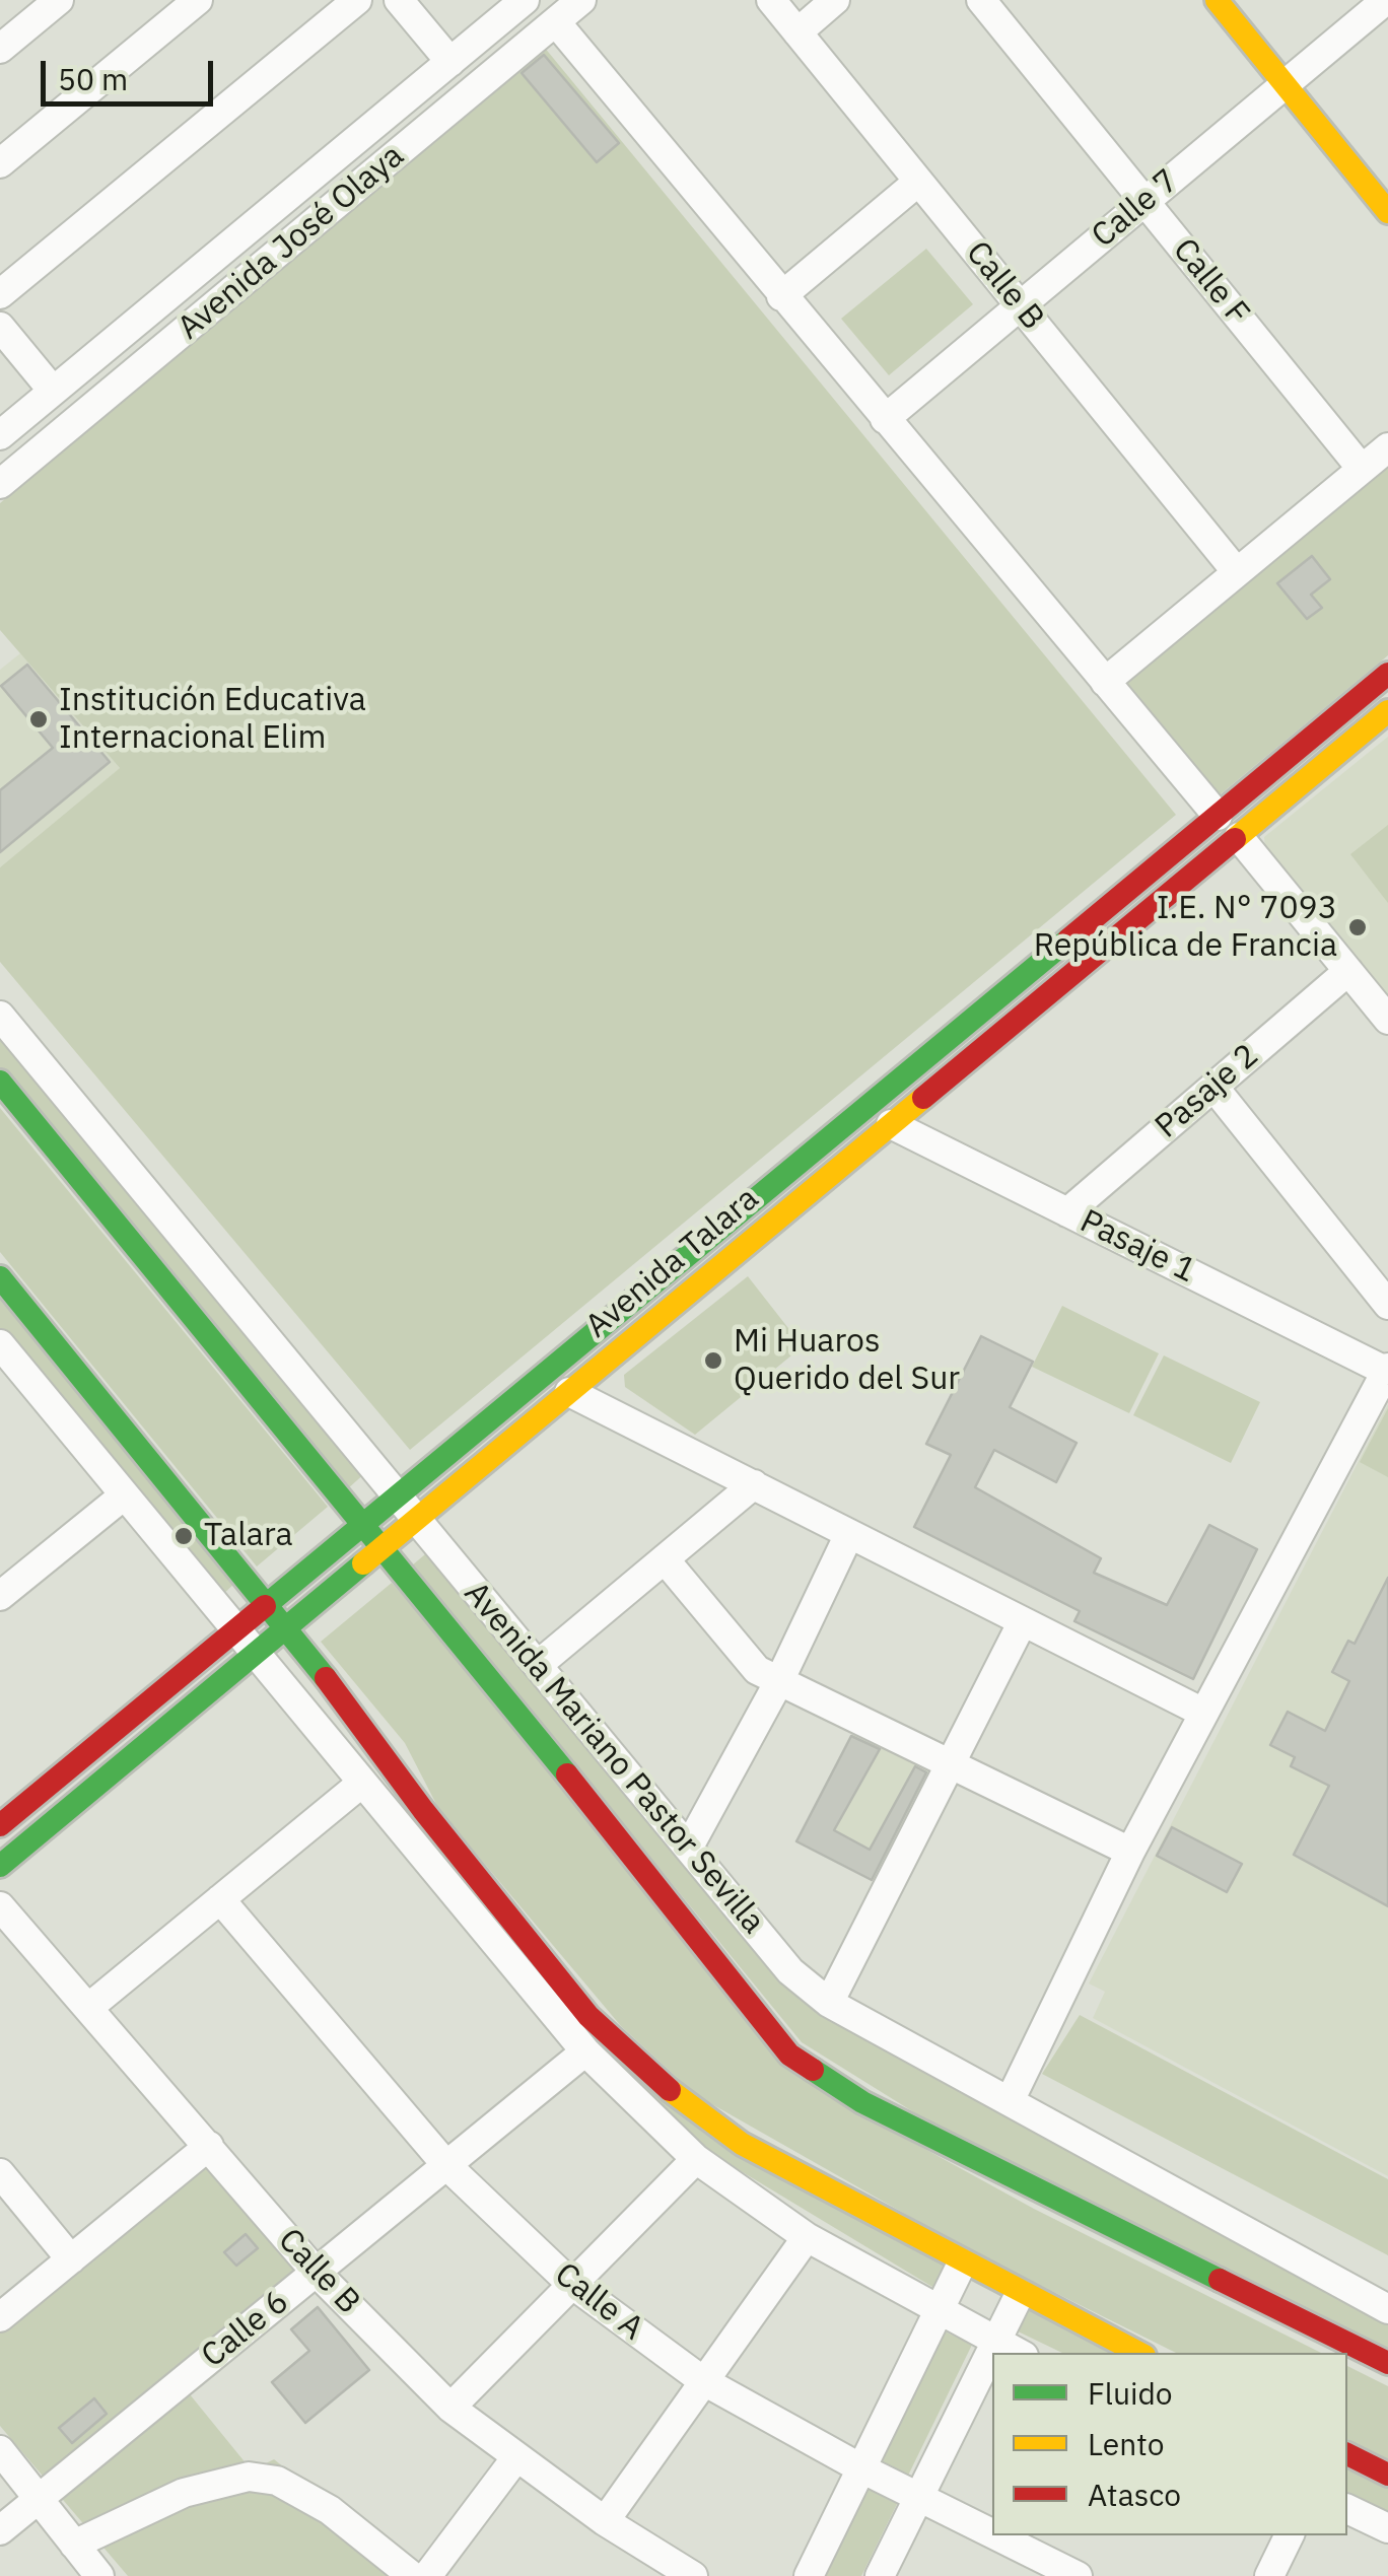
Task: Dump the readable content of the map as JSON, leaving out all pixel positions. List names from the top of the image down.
{
  "streets": {
    "street": [
      "Calle 7",
      "Avenida José Olaya",
      "Calle F",
      "Calle B",
      "Pasaje 2",
      "Pasaje 1",
      "Avenida Talara",
      "Avenida Mariano Pastor Sevilla",
      "Calle A",
      "Calle 6"
    ]
  },
  "crossings": [
    ["Calle 7", "Calle F"],
    ["Calle 7", "Calle B"],
    ["Calle B", "Calle 6"],
    ["Pasaje 2", "Pasaje 1"],
    ["Pasaje 1", "Avenida Talara"],
    ["Avenida Talara", "Avenida Mariano Pastor Sevilla"],
    ["Calle A", "Calle 6"]
  ],
  "places": [
    "Institución Educativa Internacional Elim",
    "I.E. N° 7093 República de Francia",
    "Mi Huaros Querido del Sur",
    "Talara"
  ],
  "legend": ["Fluido", "Lento", "Atasco"],
  "scale_bar": "50 m"
}
